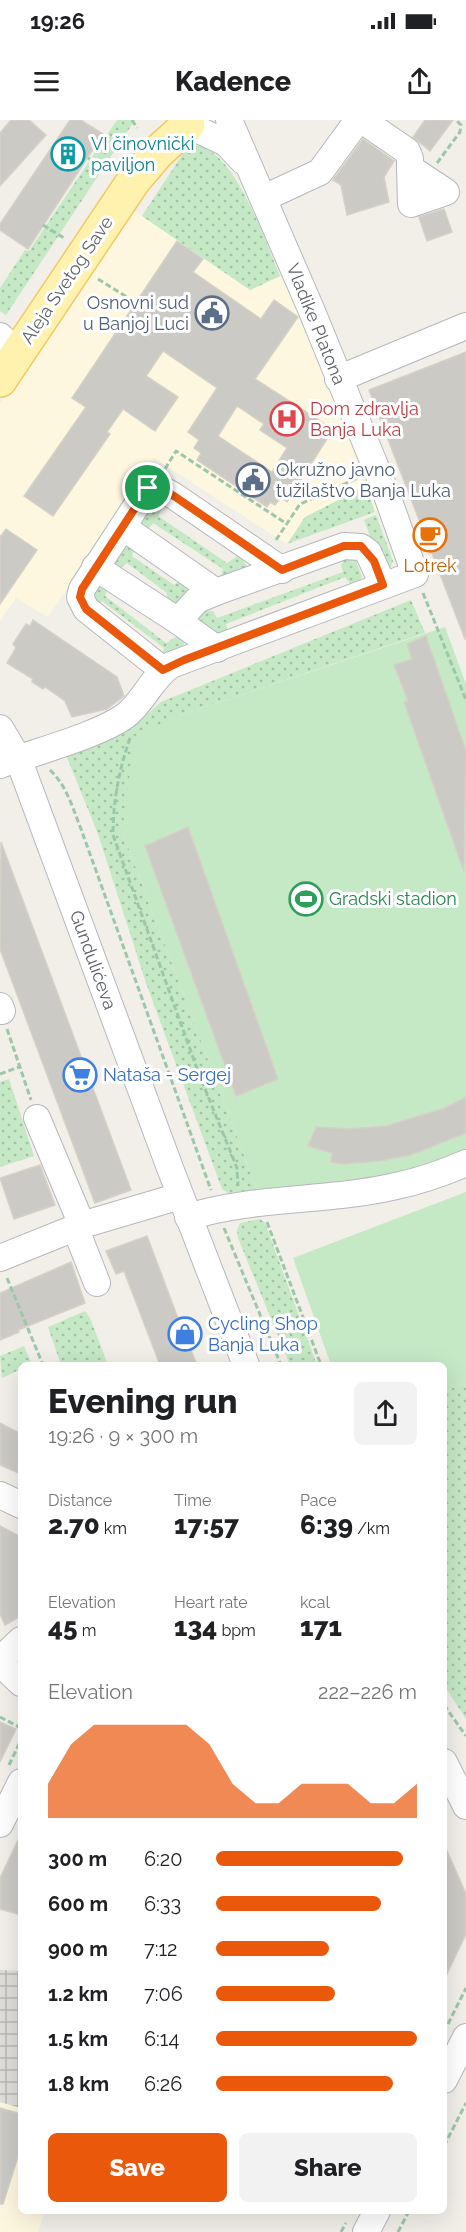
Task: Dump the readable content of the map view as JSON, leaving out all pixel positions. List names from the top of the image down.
{
  "streets": {
    "main road": ["Aleja Svetog Save"],
    "street": ["Vladike Platona", "Gundulićeva"]
  },
  "crossings": [
    ["Aleja Svetog Save", "Vladike Platona"]
  ],
  "places": {
    "building": ["VI činovnički paviljon"],
    "public building": ["Osnovni sud u Banjoj Luci", "Okružno javno tužilaštvo Banja Luka"],
    "hospital": ["Dom zdravlja Banja Luka"],
    "cafe": ["Lotrek"],
    "sports": ["Gradski stadion"],
    "supermarket": ["Nataša - Sergej"],
    "shop": ["Cycling Shop Banja Luka"]
  },
  "page": {
    "status": "19:26",
    "header": "Kadence",
    "heading": ["Evening run", "19:26 · 9 × 300 m"],
    "stats": [
      ["Distance", "2.70 km"],
      ["Time", "17:57"],
      ["Pace", "6:39 /km"],
      ["Elevation", "45 m"],
      ["Heart rate", "134 bpm"],
      ["kcal", "171"]
    ],
    "chart": ["Elevation", "222–226 m"],
    "list": [
      {
        "name": "300 m",
        "note": "6:20"
      },
      {
        "name": "600 m",
        "note": "6:33"
      },
      {
        "name": "900 m",
        "note": "7:12"
      },
      {
        "name": "1.2 km",
        "note": "7:06"
      },
      {
        "name": "1.5 km",
        "note": "6:14"
      },
      {
        "name": "1.8 km",
        "note": "6:26"
      }
    ],
    "buttons": ["Save", "Share"]
  }
}
